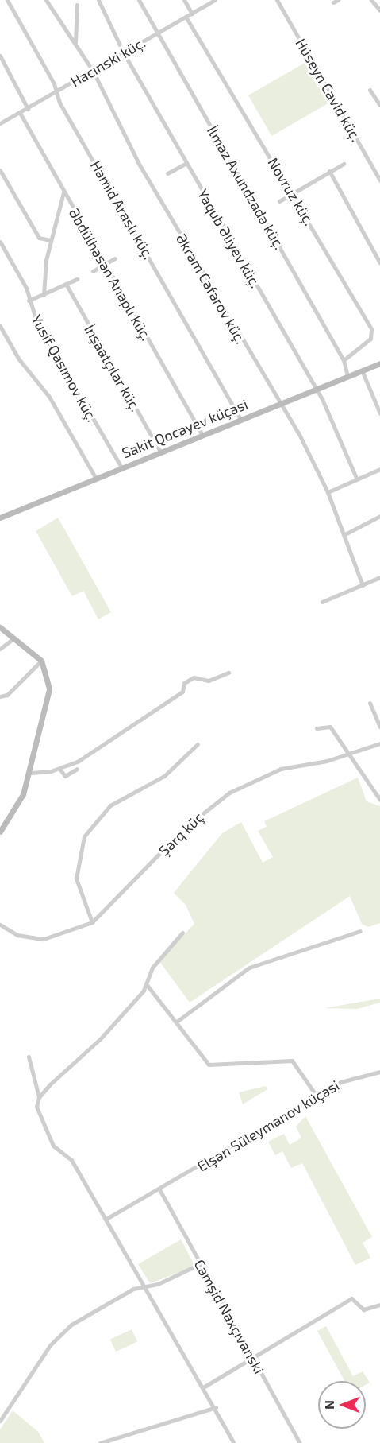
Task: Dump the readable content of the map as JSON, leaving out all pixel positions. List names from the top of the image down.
{
  "streets": {
    "street": [
      "Hacınski küç.",
      "Hüseyn Cavid küç.",
      "İlmaz Axundzadə küç.",
      "Novruz küç.",
      "Həmid Araslı küç.",
      "Yaqub Əliyev küç.",
      "Əbdülhəsən Anaplı küç.",
      "Əkrəm Cəfərov küç.",
      "Yusif Qasımov küç.",
      "İnşaatçılar küç.",
      "Sakit Qocayev küçəsi",
      "Şərq küç",
      "Elşən Süleymanov küçəsi",
      "Cəmşid Naxçıvanski"
    ]
  },
  "crossings": [
    ["Hacınski küç.", "İlmaz Axundzadə küç."],
    ["Hacınski küç.", "Novruz küç."],
    ["Hacınski küç.", "Həmid Araslı küç."],
    ["Hacınski küç.", "Yaqub Əliyev küç."],
    ["Hacınski küç.", "Əbdülhəsən Anaplı küç."],
    ["Hacınski küç.", "Əkrəm Cəfərov küç."],
    ["İlmaz Axundzadə küç.", "Novruz küç."],
    ["İlmaz Axundzadə küç.", "Sakit Qocayev küçəsi"],
    ["Həmid Araslı küç.", "Sakit Qocayev küçəsi"],
    ["Yaqub Əliyev küç.", "Sakit Qocayev küçəsi"],
    ["Əbdülhəsən Anaplı küç.", "Sakit Qocayev küçəsi"],
    ["Əkrəm Cəfərov küç.", "Sakit Qocayev küçəsi"],
    ["Yusif Qasımov küç.", "Sakit Qocayev küçəsi"],
    ["İnşaatçılar küç.", "Sakit Qocayev küçəsi"],
    ["Elşən Süleymanov küçəsi", "Cəmşid Naxçıvanski"]
  ],
  "north": "left"
}
